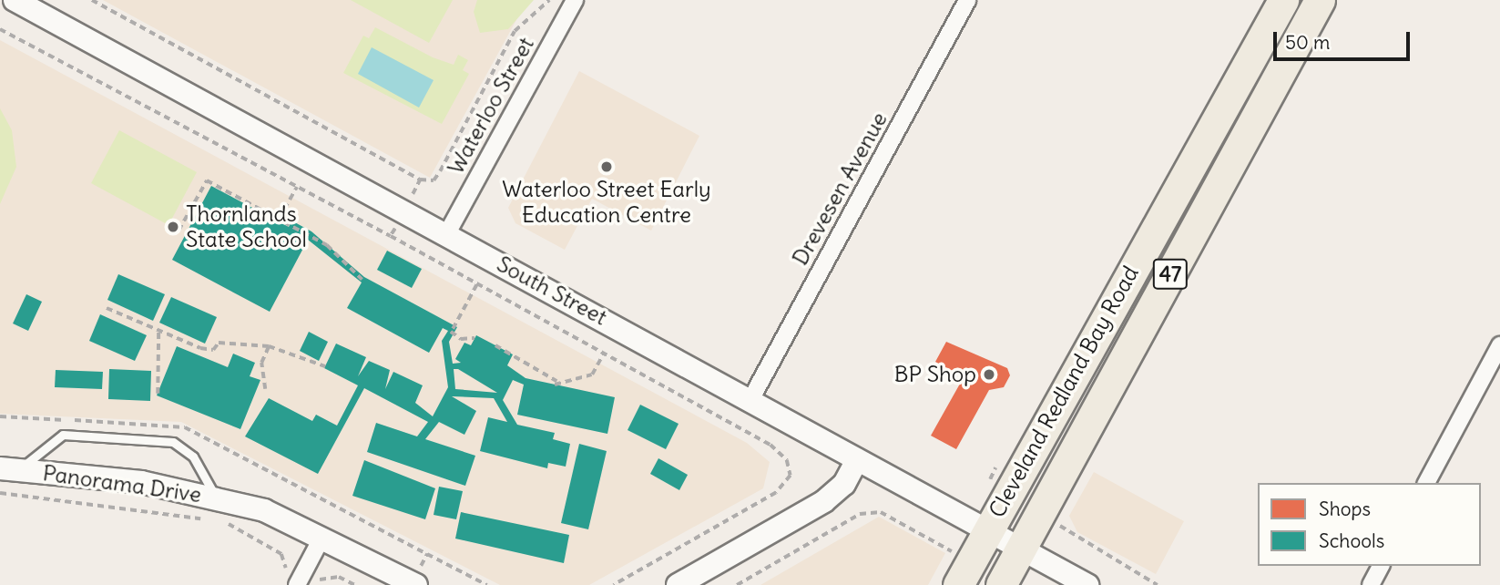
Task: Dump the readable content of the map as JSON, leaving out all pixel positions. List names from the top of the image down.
{
  "streets": {
    "highway": ["47", "Cleveland Redland Bay Road"],
    "street": [
      "Waterloo Street",
      "Drevesen Avenue",
      "South Street",
      "Panorama Drive"
    ]
  },
  "crossings": [
    ["Waterloo Street", "South Street"],
    ["Drevesen Avenue", "South Street"],
    ["South Street", "Cleveland Redland Bay Road"]
  ],
  "places": ["Waterloo Street Early Education Centre", "Thornlands State School", "BP Shop"],
  "legend": ["Shops", "Schools"],
  "scale_bar": "50 m"
}
